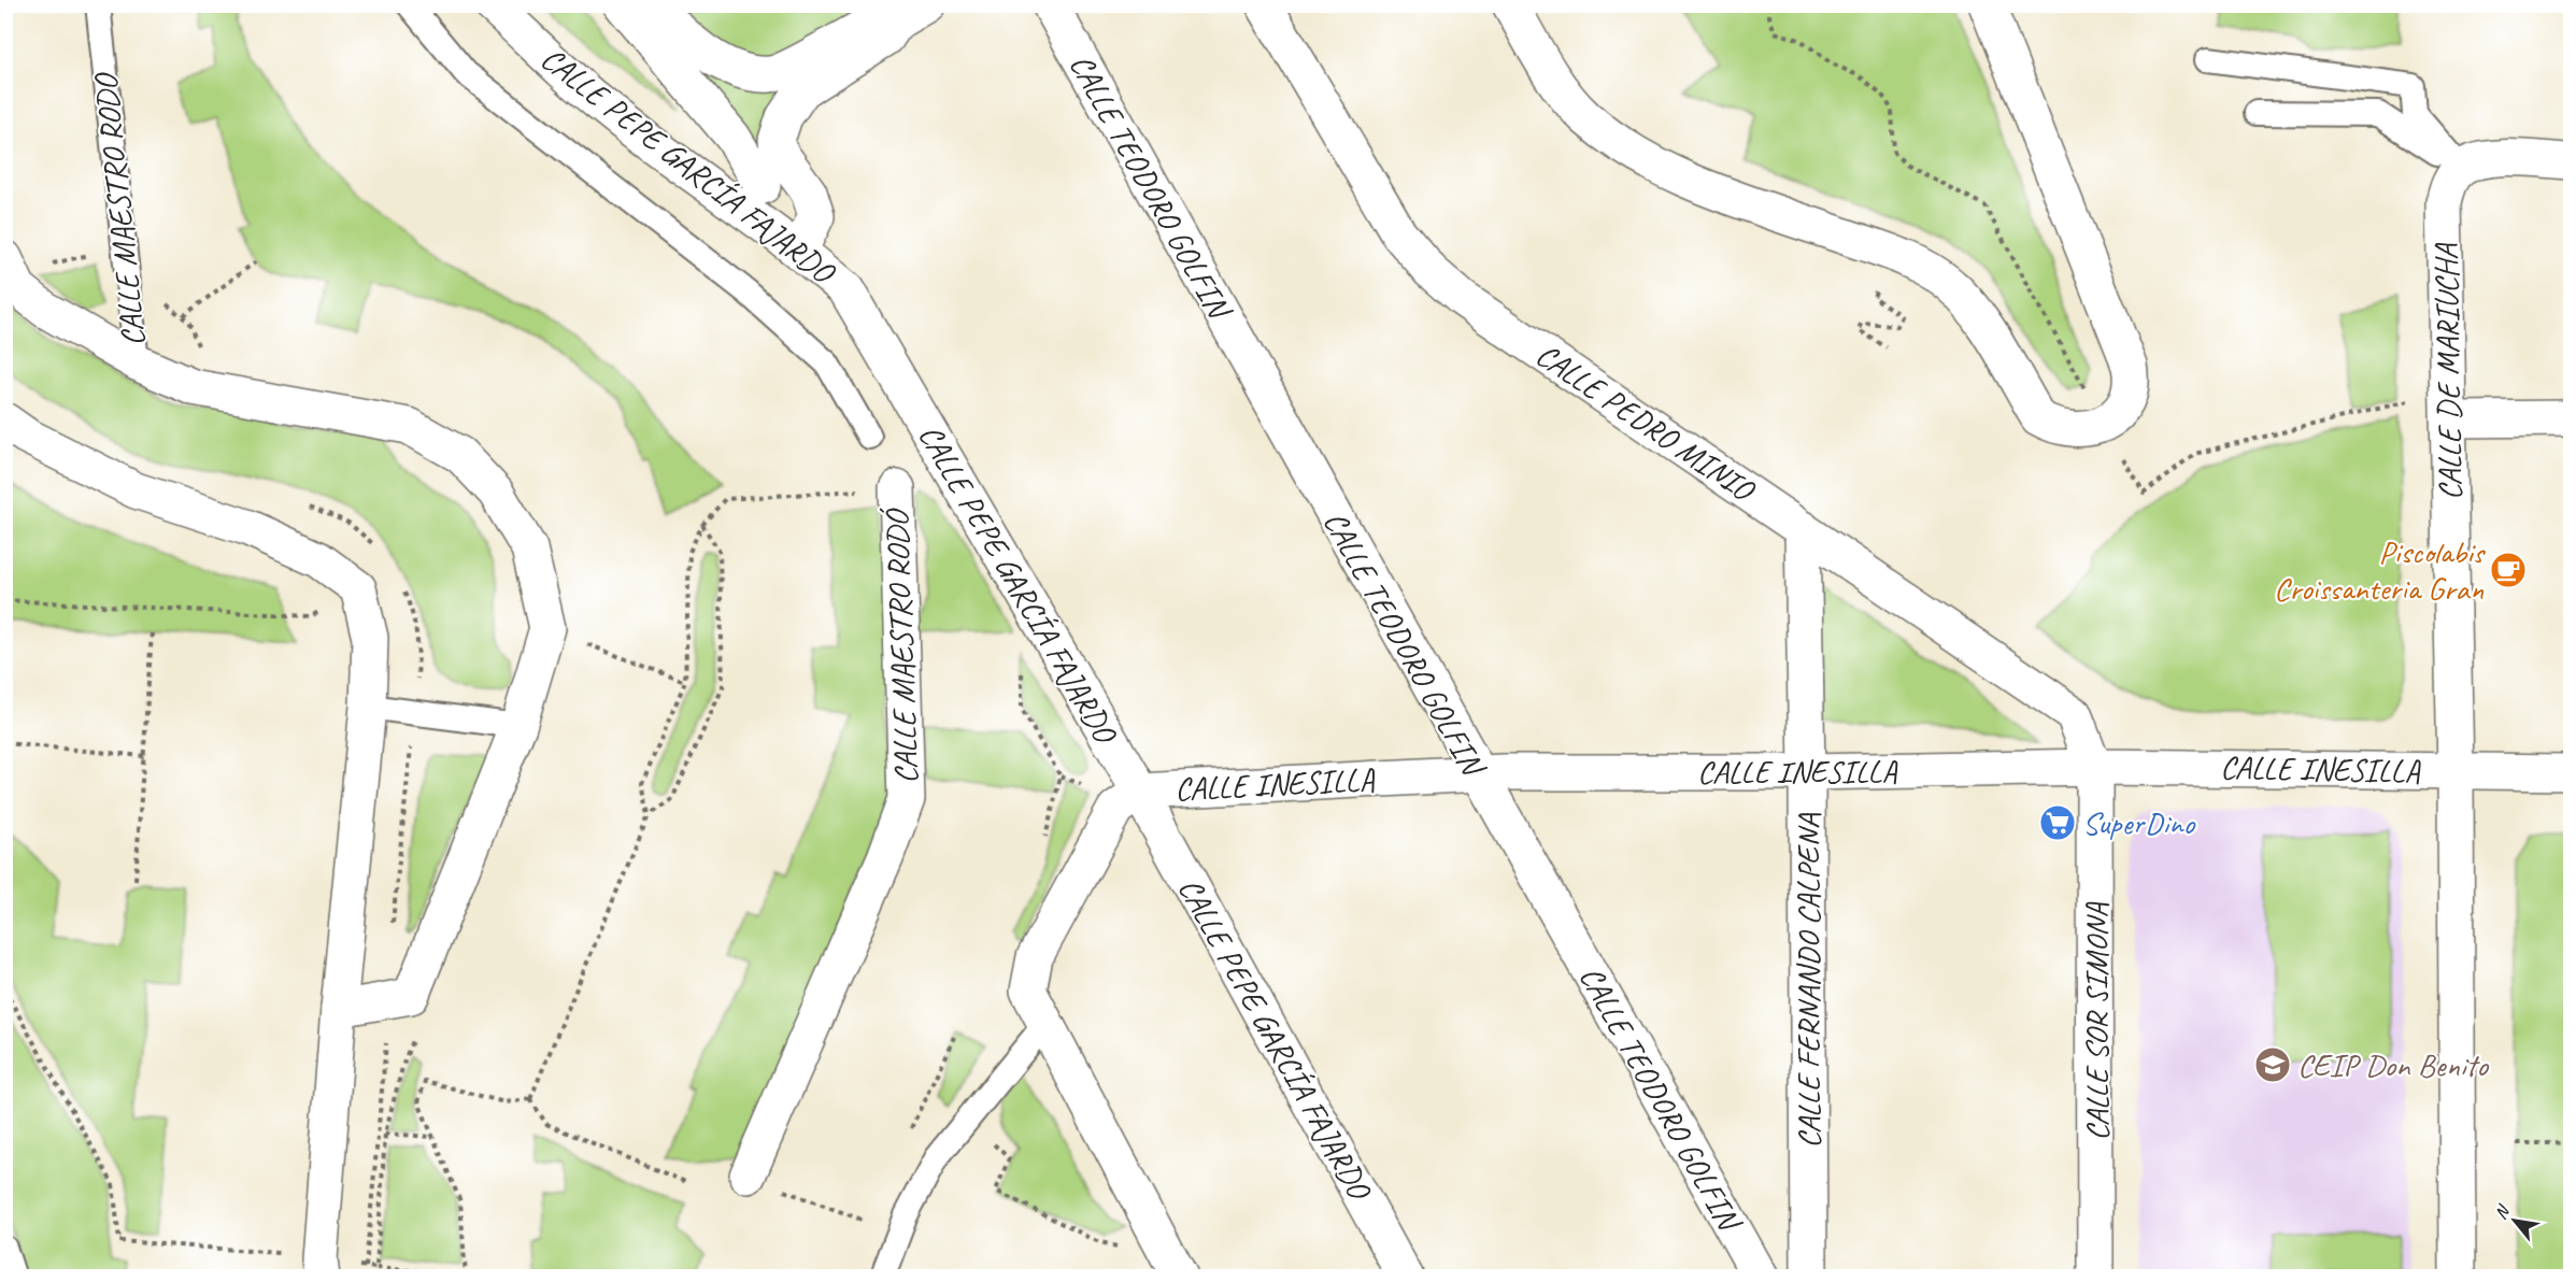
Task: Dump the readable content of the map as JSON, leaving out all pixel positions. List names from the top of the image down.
{
  "streets": {
    "street": [
      "CALLE PEPE GARCÍA FAJARDO",
      "CALLE TEODORO GOLFIN",
      "CALLE MAESTRO RODO",
      "CALLE DE MARIUCHA",
      "CALLE PEDRO MINIO",
      "CALLE MAESTRO RODÓ",
      "CALLE INESILLA",
      "CALLE FERNANDO CALPENA",
      "CALLE SOR SIMONA"
    ]
  },
  "crossings": [
    ["CALLE PEPE GARCÍA FAJARDO", "CALLE INESILLA"],
    ["CALLE TEODORO GOLFIN", "CALLE INESILLA"],
    ["CALLE DE MARIUCHA", "CALLE INESILLA"],
    ["CALLE PEDRO MINIO", "CALLE INESILLA"],
    ["CALLE PEDRO MINIO", "CALLE FERNANDO CALPENA"],
    ["CALLE PEDRO MINIO", "CALLE SOR SIMONA"],
    ["CALLE INESILLA", "CALLE FERNANDO CALPENA"],
    ["CALLE INESILLA", "CALLE SOR SIMONA"]
  ],
  "places": {
    "cafe": ["Piscolabis Croissanteria Gran"],
    "supermarket": ["SuperDino"],
    "school or university": ["CEIP Don Benito"]
  },
  "north": "top left"
}
